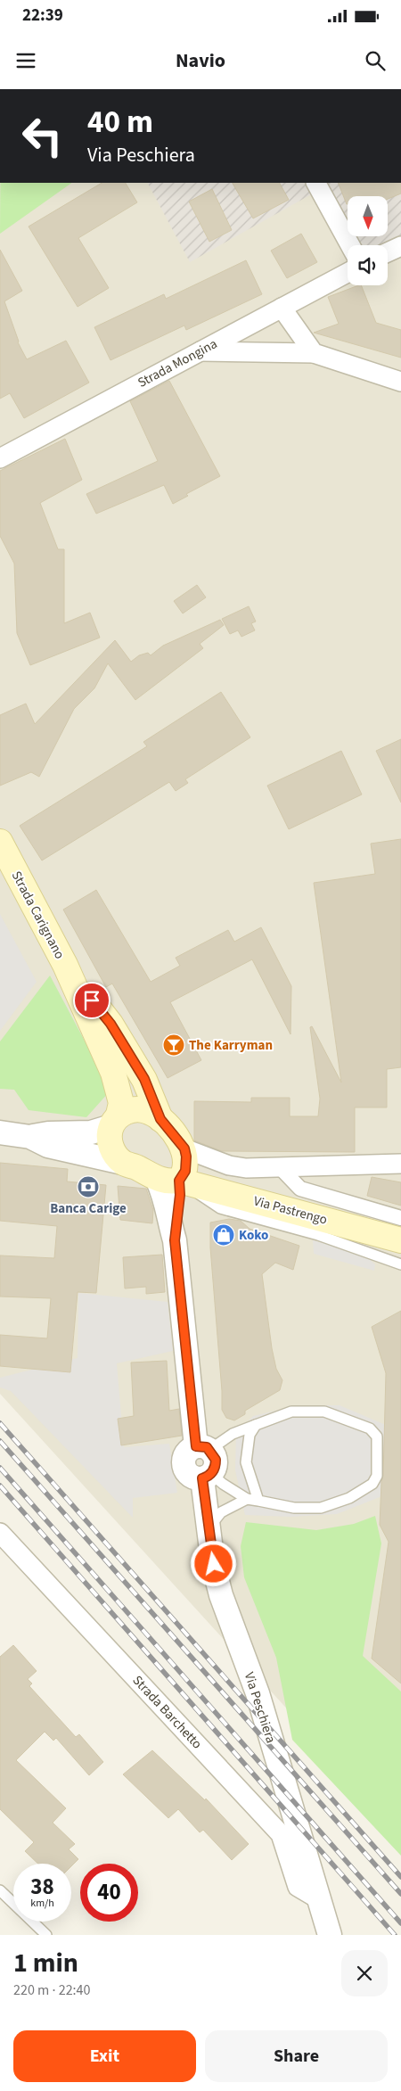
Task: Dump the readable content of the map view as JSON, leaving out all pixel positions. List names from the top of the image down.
{
  "streets": {
    "main road": ["Strada Carignano", "Via Pastrengo"],
    "street": ["Strada Mongina", "Via Peschiera", "Strada Barchetto"]
  },
  "crossings": [
    ["Strada Carignano", "Via Pastrengo"],
    ["Via Pastrengo", "Via Peschiera"],
    ["Via Peschiera", "Strada Barchetto"]
  ],
  "places": {
    "bar": ["The Karryman"],
    "bank": ["Banca Carige"],
    "shop": ["Koko"]
  },
  "north": "bottom",
  "page": {
    "status": "22:39",
    "header": "Navio",
    "turn": ["40 m", "Via Peschiera"],
    "speed": "38 km/h",
    "limit": "40",
    "heading": ["1 min", "220 m · 22:40"],
    "buttons": ["Exit", "Share"]
  }
}
